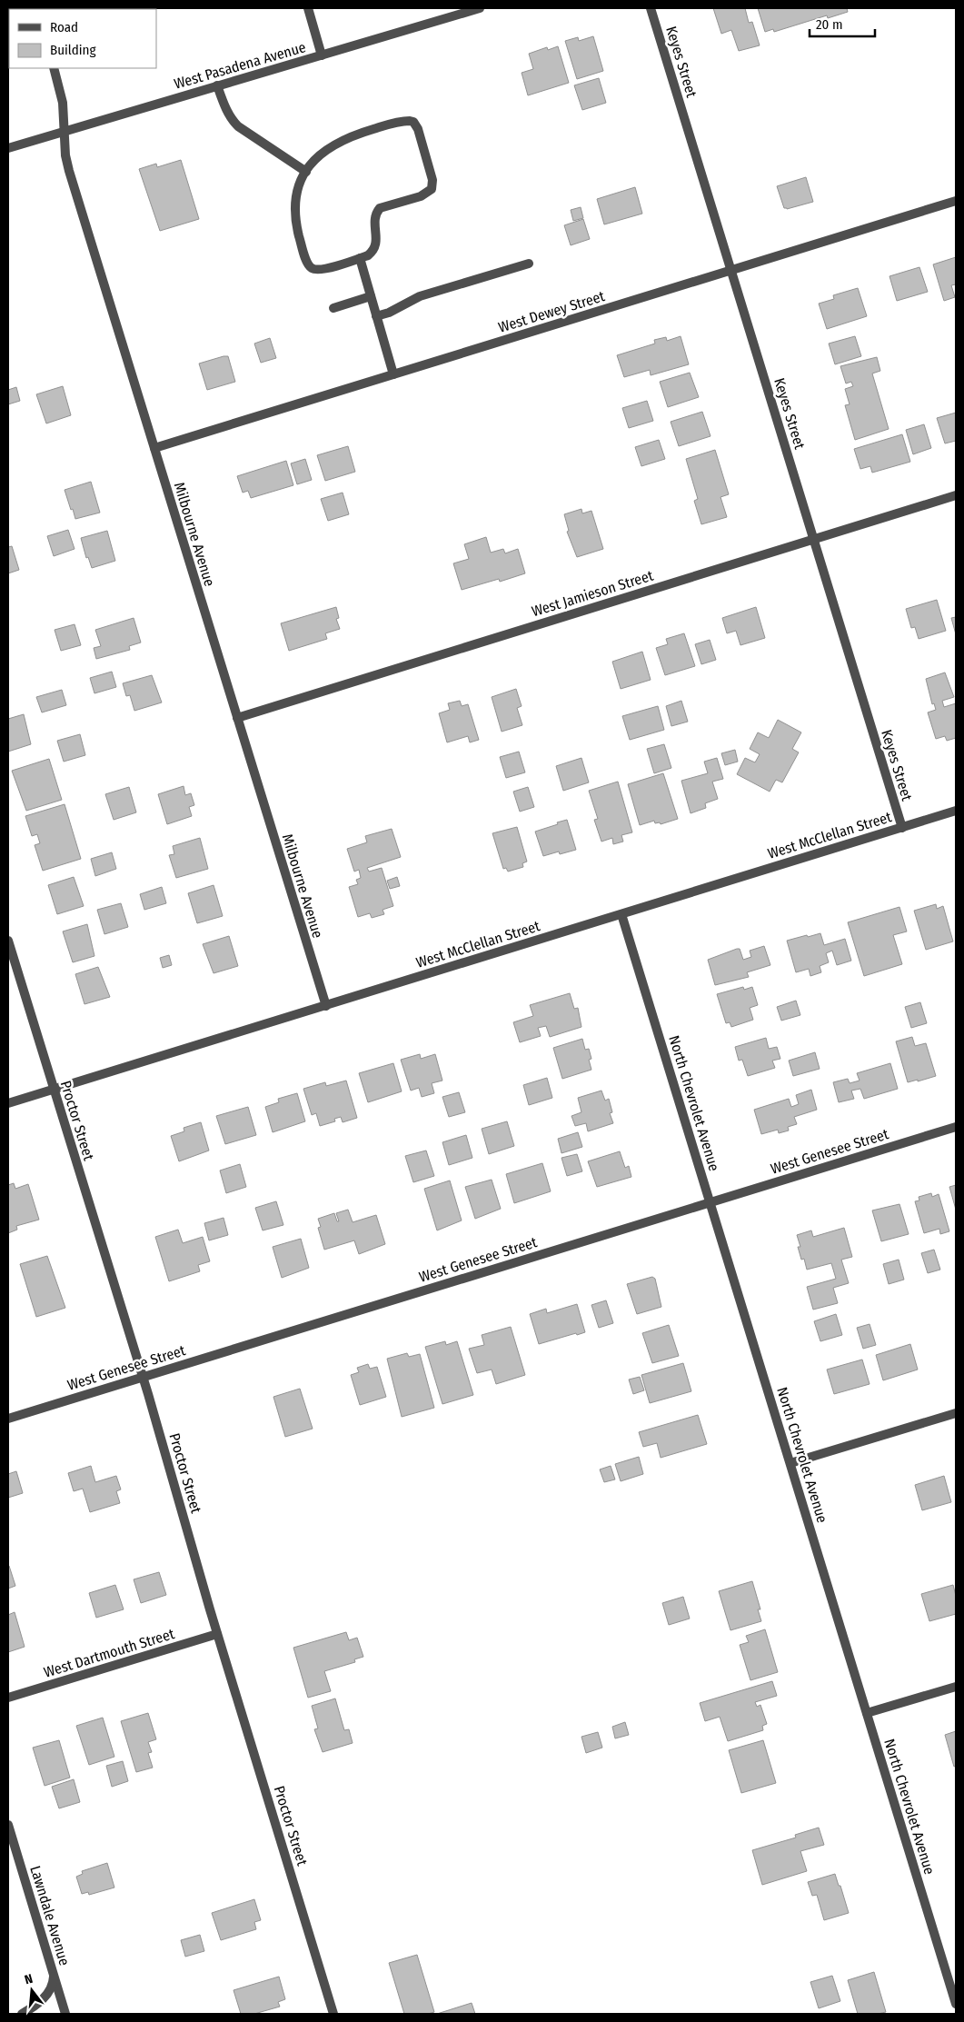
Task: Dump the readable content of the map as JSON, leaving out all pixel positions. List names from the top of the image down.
{
  "streets": {
    "street": [
      "Keyes Street",
      "West Pasadena Avenue",
      "West Dewey Street",
      "Milbourne Avenue",
      "West Jamieson Street",
      "West McClellan Street",
      "North Chevrolet Avenue",
      "Proctor Street",
      "West Genesee Street",
      "West Dartmouth Street",
      "Lawndale Avenue"
    ]
  },
  "crossings": [
    ["Keyes Street", "West Dewey Street"],
    ["Keyes Street", "West Jamieson Street"],
    ["Keyes Street", "West McClellan Street"],
    ["West Pasadena Avenue", "Milbourne Avenue"],
    ["West Dewey Street", "Milbourne Avenue"],
    ["Milbourne Avenue", "West Jamieson Street"],
    ["Milbourne Avenue", "West McClellan Street"],
    ["West McClellan Street", "North Chevrolet Avenue"],
    ["West McClellan Street", "Proctor Street"],
    ["North Chevrolet Avenue", "West Genesee Street"],
    ["Proctor Street", "West Genesee Street"],
    ["Proctor Street", "West Dartmouth Street"]
  ],
  "legend": ["Road", "Building"],
  "scale_bar": "20 m",
  "north": "top"
}
